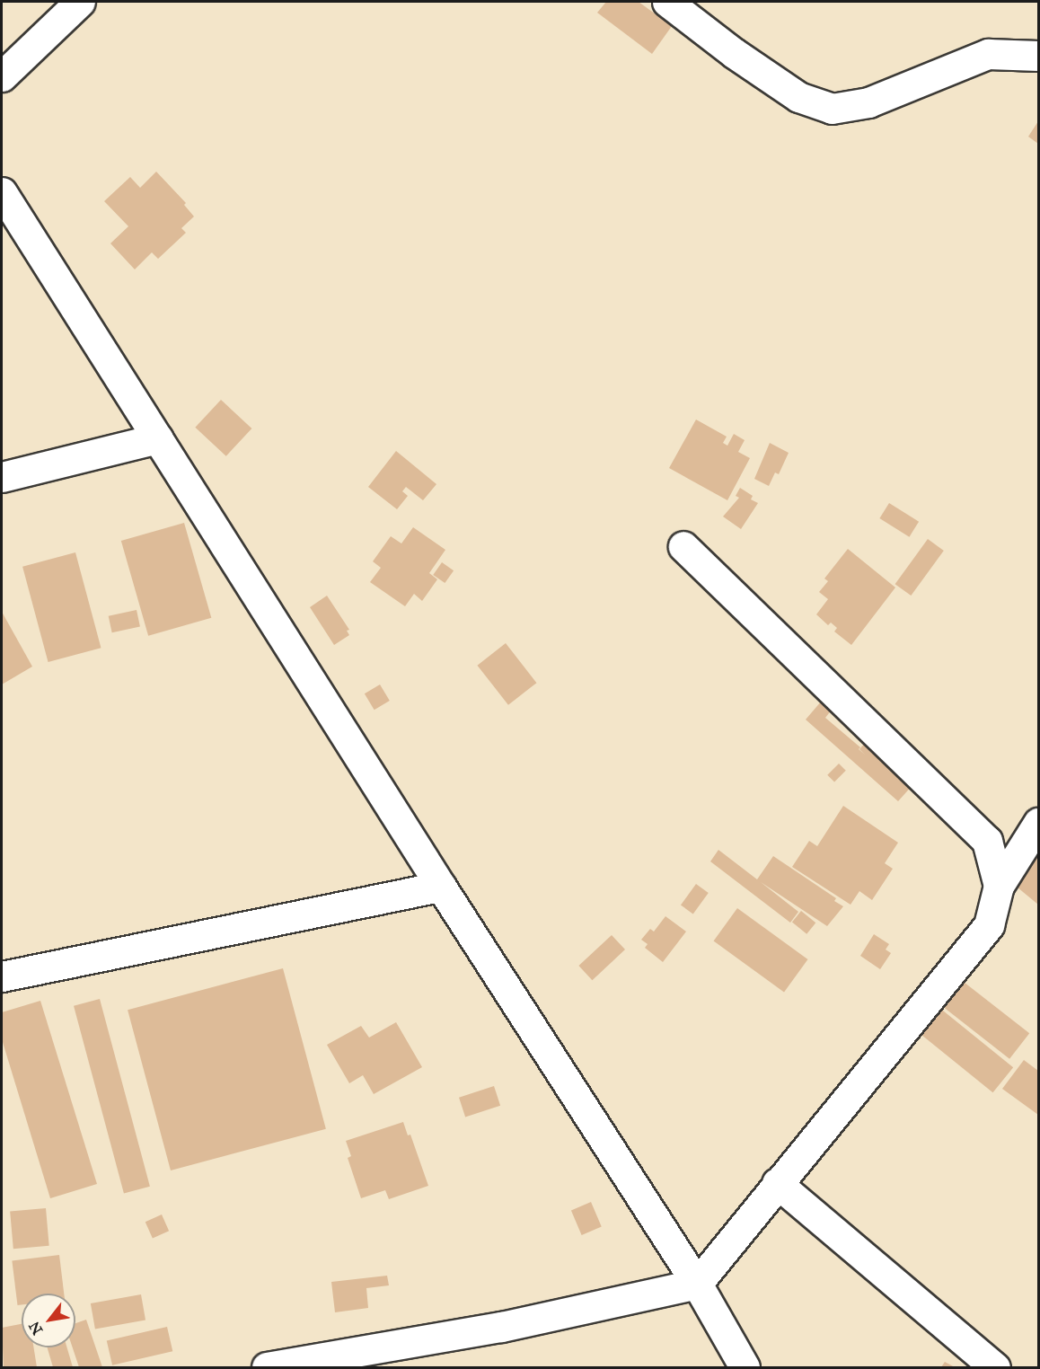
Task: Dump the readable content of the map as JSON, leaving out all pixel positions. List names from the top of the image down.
{
  "north": "bottom left"
}
